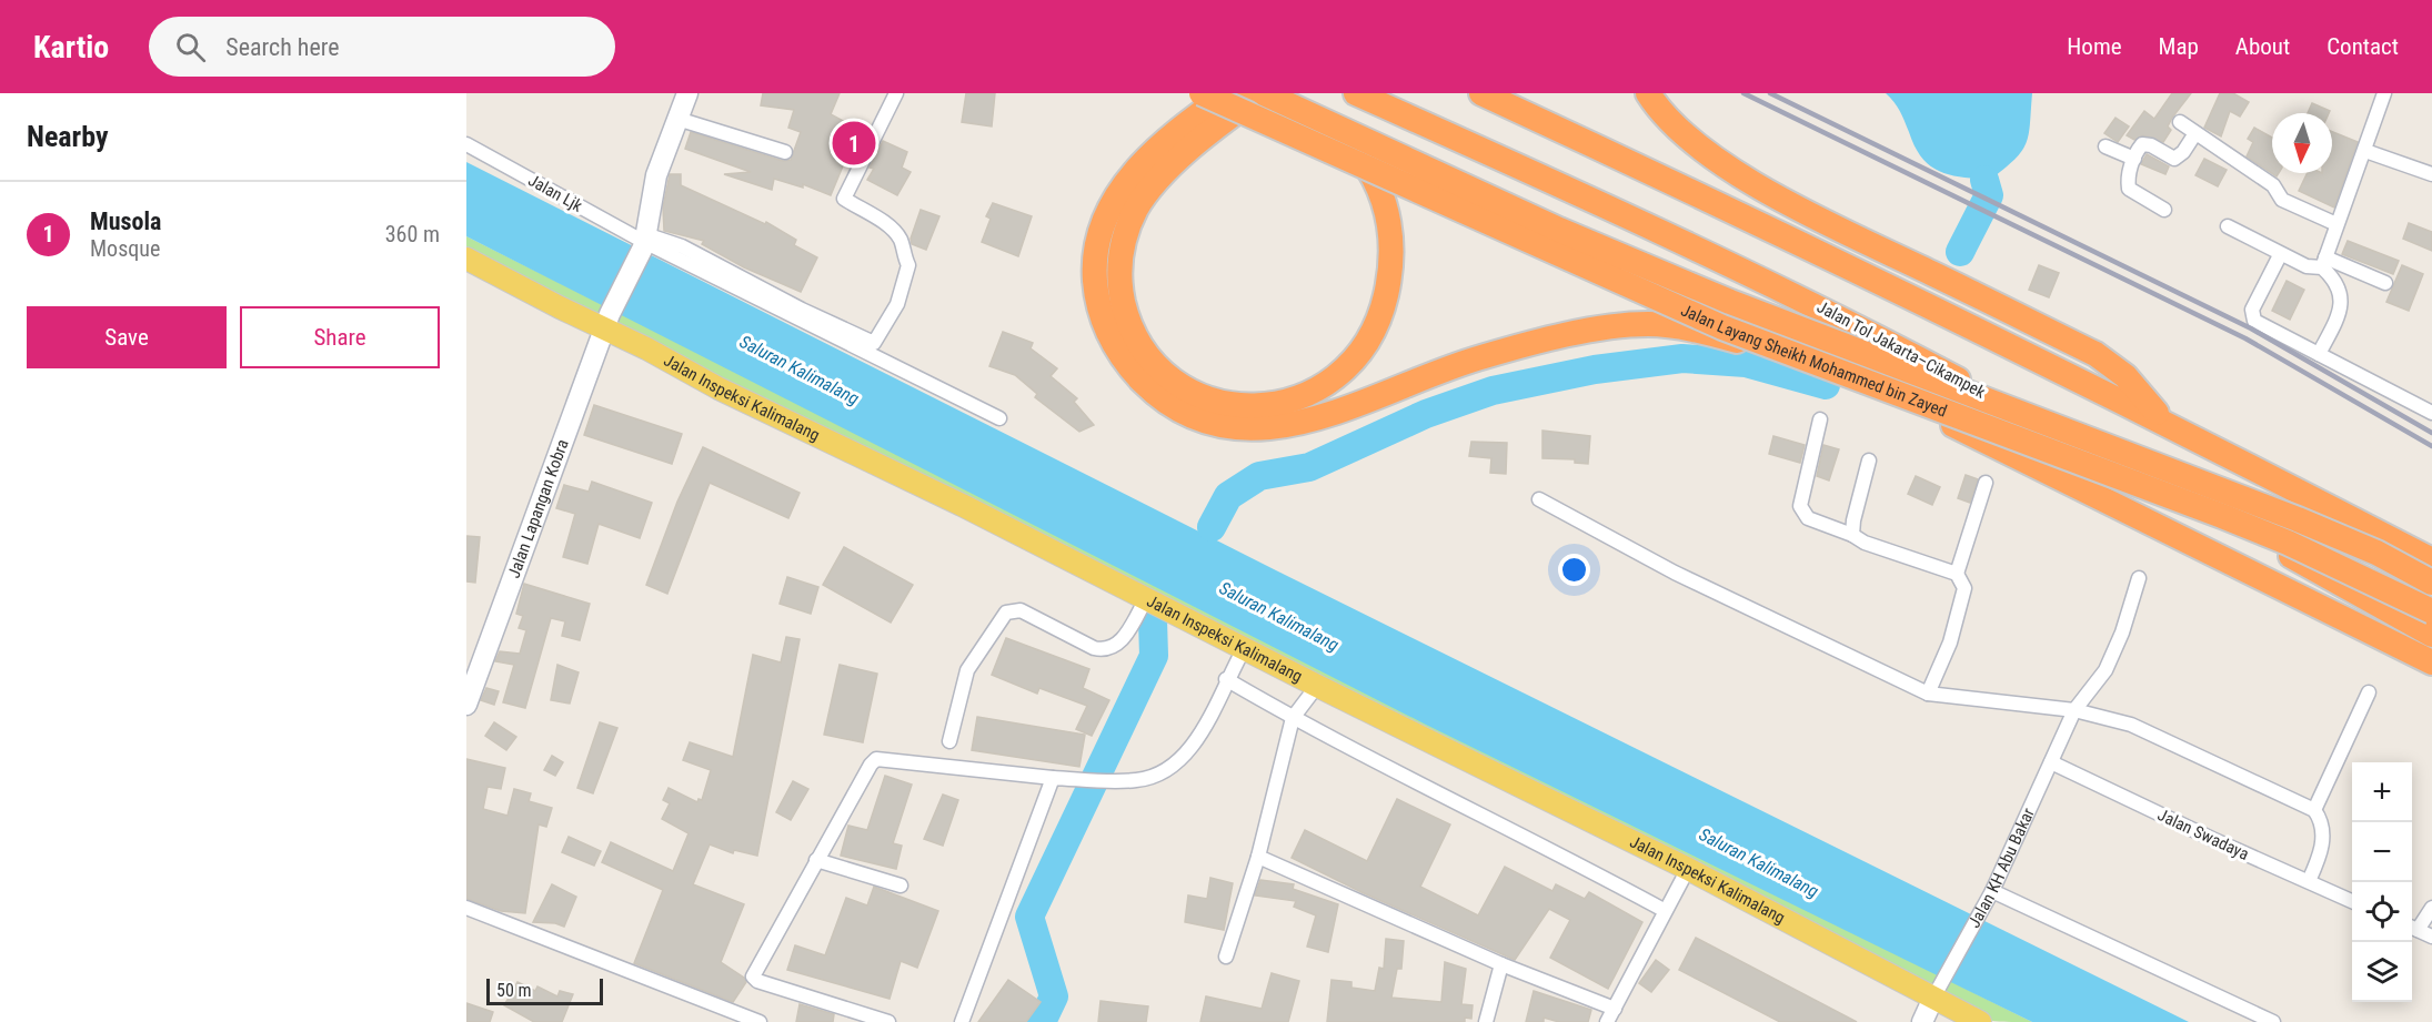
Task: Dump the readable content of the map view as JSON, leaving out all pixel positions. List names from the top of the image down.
{
  "streets": {
    "highway": ["Jalan Tol Jakarta–Cikampek", "Jalan Layang Sheikh Mohammed bin Zayed"],
    "main road": ["Jalan Inspeksi Kalimalang"],
    "street": [
      "Jalan Ljk",
      "Jalan Lapangan Kobra",
      "Jalan Swadaya",
      "Jalan KH Abu Bakar"
    ]
  },
  "crossings": [
    ["Jalan Ljk", "Jalan Lapangan Kobra"],
    ["Jalan Inspeksi Kalimalang", "Jalan Lapangan Kobra"],
    ["Jalan Inspeksi Kalimalang", "Jalan KH Abu Bakar"],
    ["Jalan Swadaya", "Jalan KH Abu Bakar"]
  ],
  "water": ["Saluran Kalimalang"],
  "scale_bar": "50 m",
  "north": "bottom",
  "page": {
    "header": "Kartio",
    "search": "Search here",
    "nav": [
      "Home",
      "Map",
      "About",
      "Contact"
    ],
    "heading": "Nearby",
    "pins": "1",
    "list": [
      {
        "mark": "1",
        "name": "Musola",
        "note": "Mosque",
        "value": "360 m"
      }
    ],
    "buttons": ["Save", "Share"],
    "map_buttons": ["+", "−"],
    "scale": "50 m"
  }
}
